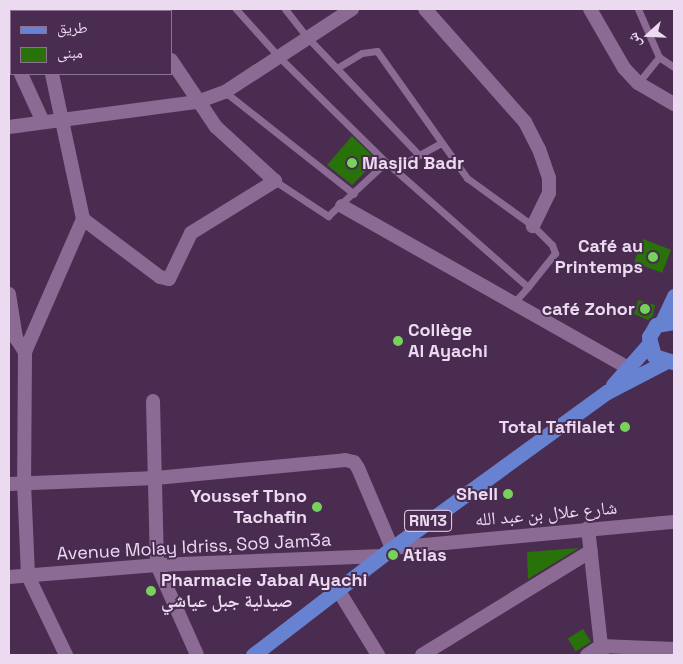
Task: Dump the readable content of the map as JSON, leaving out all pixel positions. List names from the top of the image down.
{
  "streets": {
    "main road": ["RN13"],
    "street": ["شارع علال بن عبد الله", "Avenue Molay Idriss, So9 Jam3a"]
  },
  "crossings": [
    ["شارع علال بن عبد الله", "RN13"],
    ["شارع علال بن عبد الله", "Avenue Molay Idriss, So9 Jam3a"],
    ["RN13", "Avenue Molay Idriss, So9 Jam3a"]
  ],
  "places": [
    "Masjid Badr",
    "Café au Printemps",
    "café Zohor",
    "Collège Al Ayachi",
    "Total Tafilalet",
    "Shell",
    "Youssef Tbno Tachafin",
    "Atlas",
    "Pharmacie Jabal Ayachi صيدلية جبل عياشي"
  ],
  "legend": ["طريق", "مبنى"],
  "north": "left"
}
